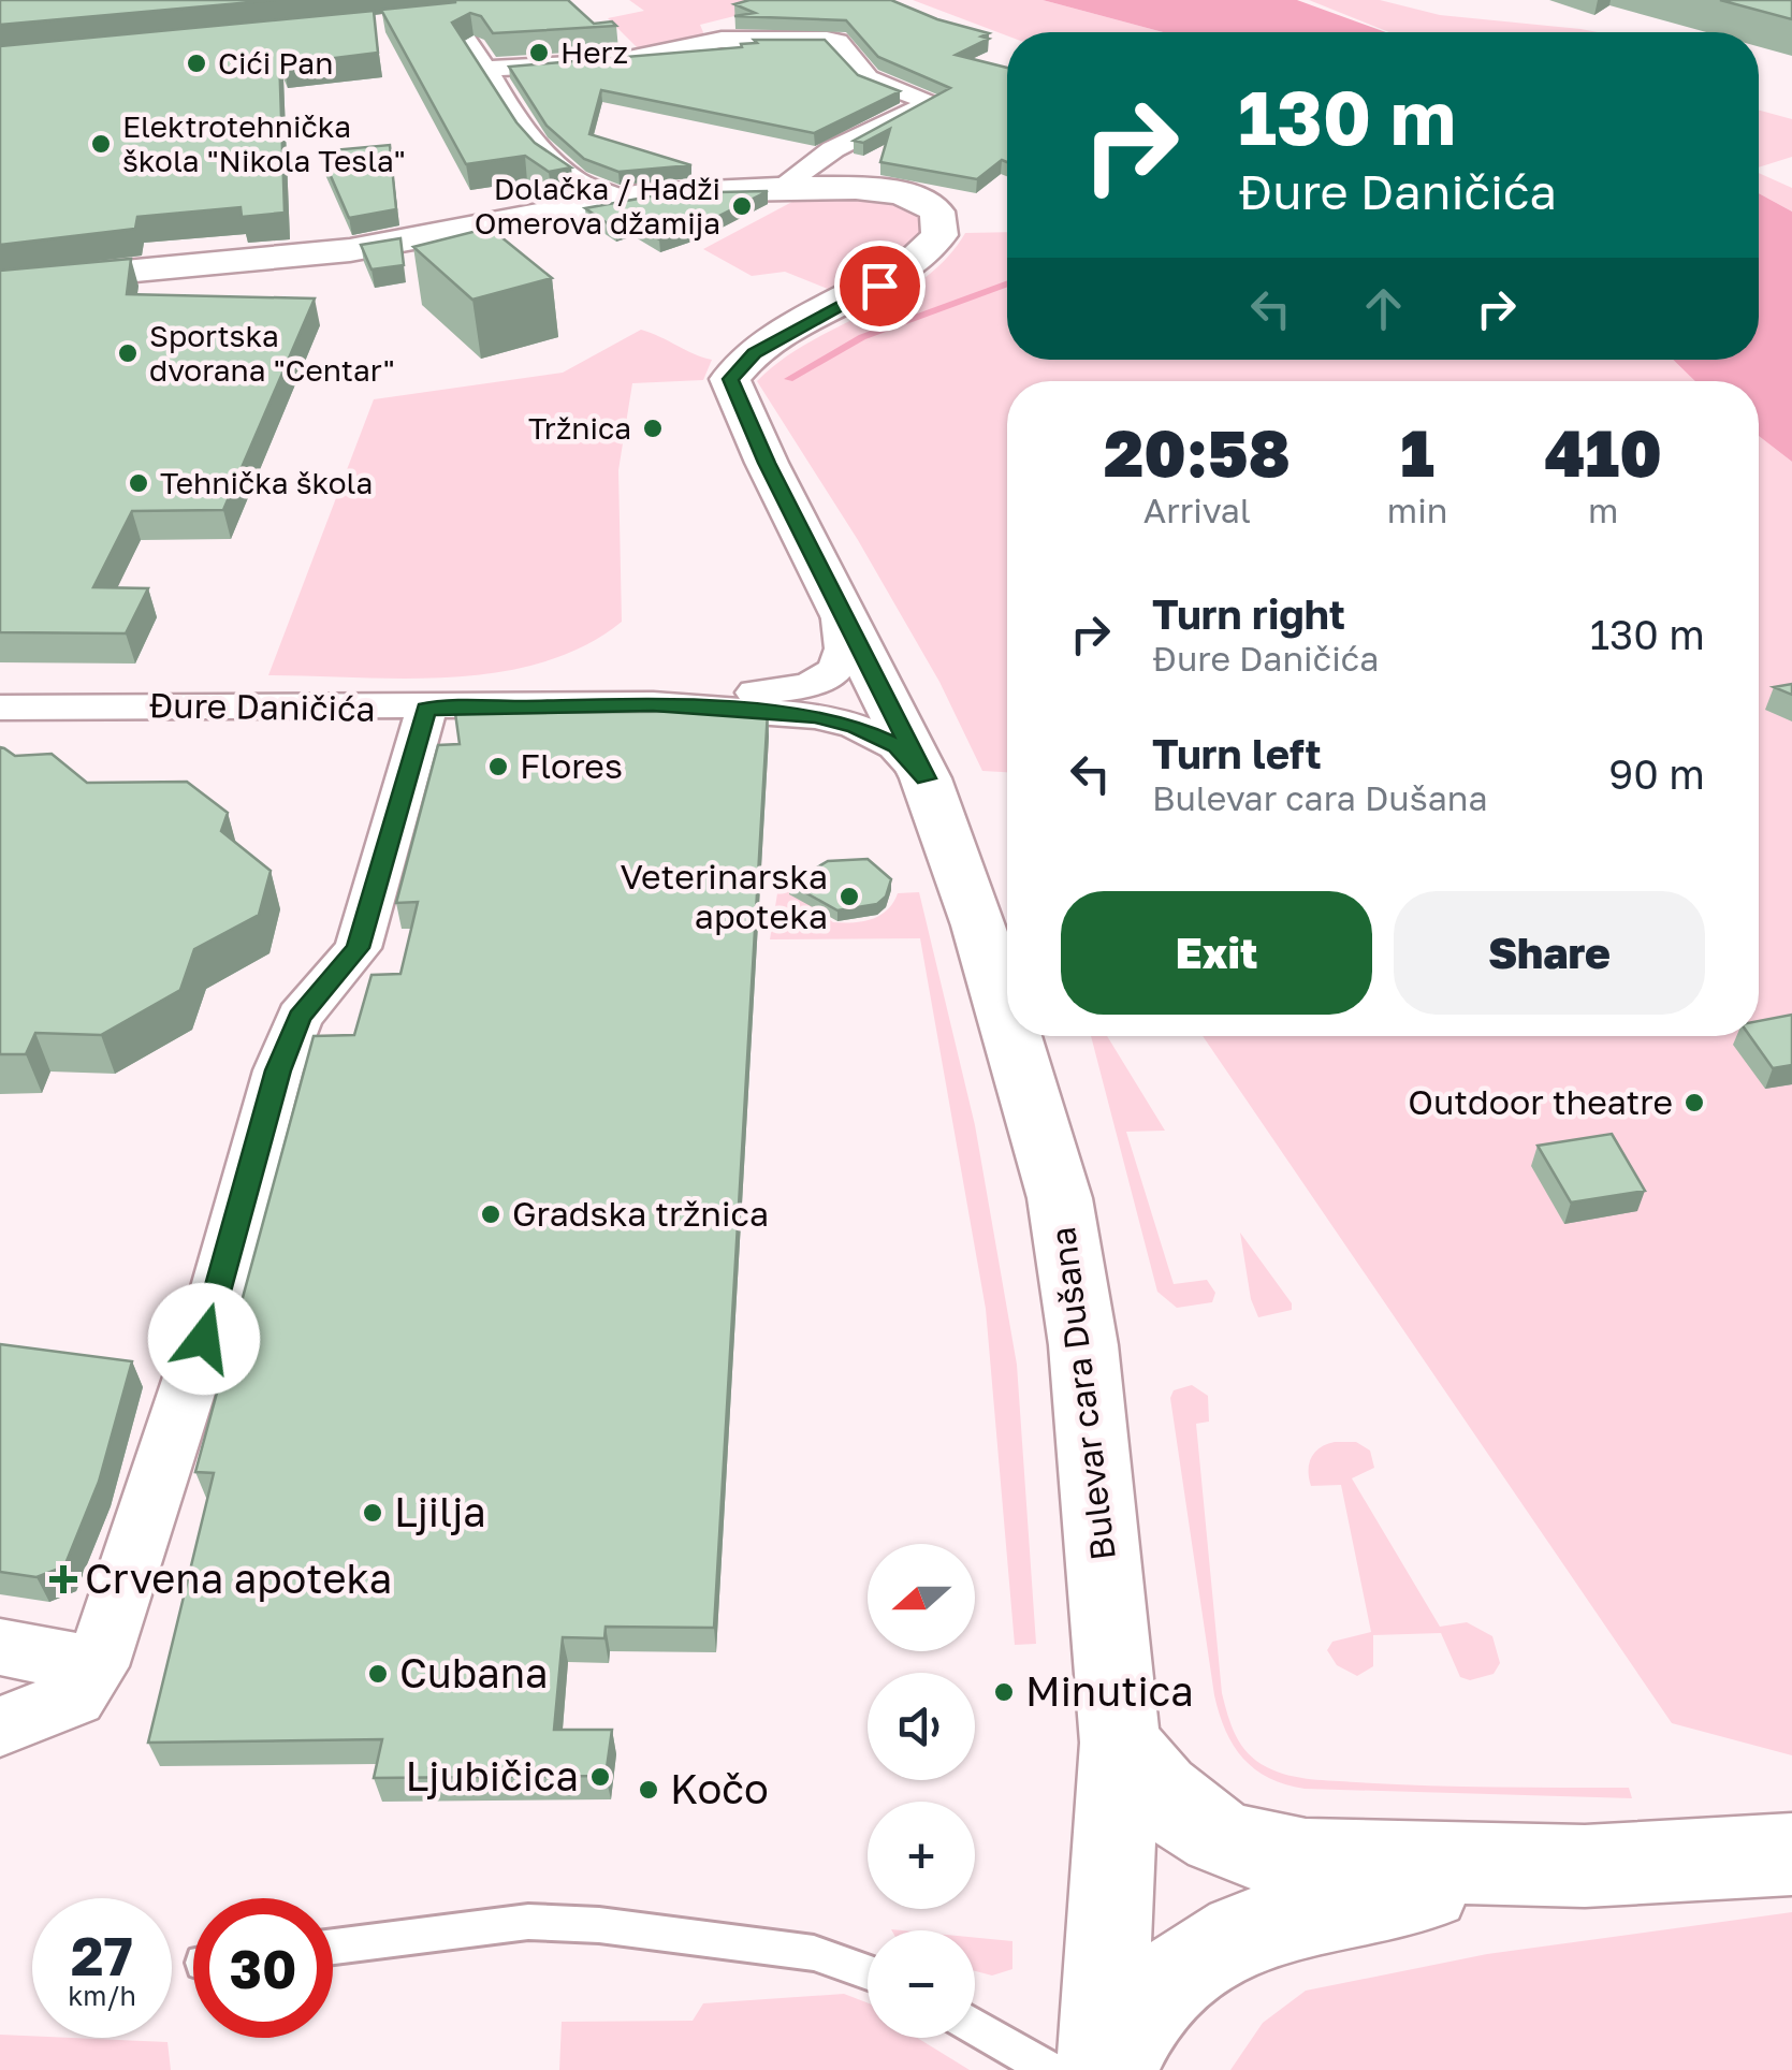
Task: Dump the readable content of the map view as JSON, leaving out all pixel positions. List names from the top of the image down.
{
  "streets": {
    "street": ["Đure Daničića", "Bulevar cara Dušana"]
  },
  "crossings": [
    ["Đure Daničića", "Bulevar cara Dušana"]
  ],
  "places": {
    "other": [
      "Herz",
      "Cići Pan",
      "Elektrotehnička škola \"Nikola Tesla\"",
      "Dolačka / Hadži Omerova džamija",
      "Sportska dvorana \"Centar\"",
      "Tržnica",
      "Tehnička škola",
      "Flores",
      "Veterinarska apoteka",
      "Outdoor theatre",
      "Gradska tržnica",
      "Ljilja",
      "Cubana",
      "Minutica",
      "Ljubičica",
      "Kočo"
    ],
    "health": ["Crvena apoteka"]
  },
  "north": "left",
  "page": {
    "turn": ["130 m", "Đure Daničića"],
    "eta": [
      "20:58",
      "Arrival",
      "1",
      "min",
      "410",
      "m"
    ],
    "list": [
      {
        "name": "Turn right",
        "note": "Đure Daničića",
        "value": "130 m"
      },
      {
        "name": "Turn left",
        "note": "Bulevar cara Dušana",
        "value": "90 m"
      }
    ],
    "buttons": ["Exit", "Share"],
    "map_buttons": ["+", "−"],
    "speed": "27 km/h",
    "limit": "30"
  }
}
